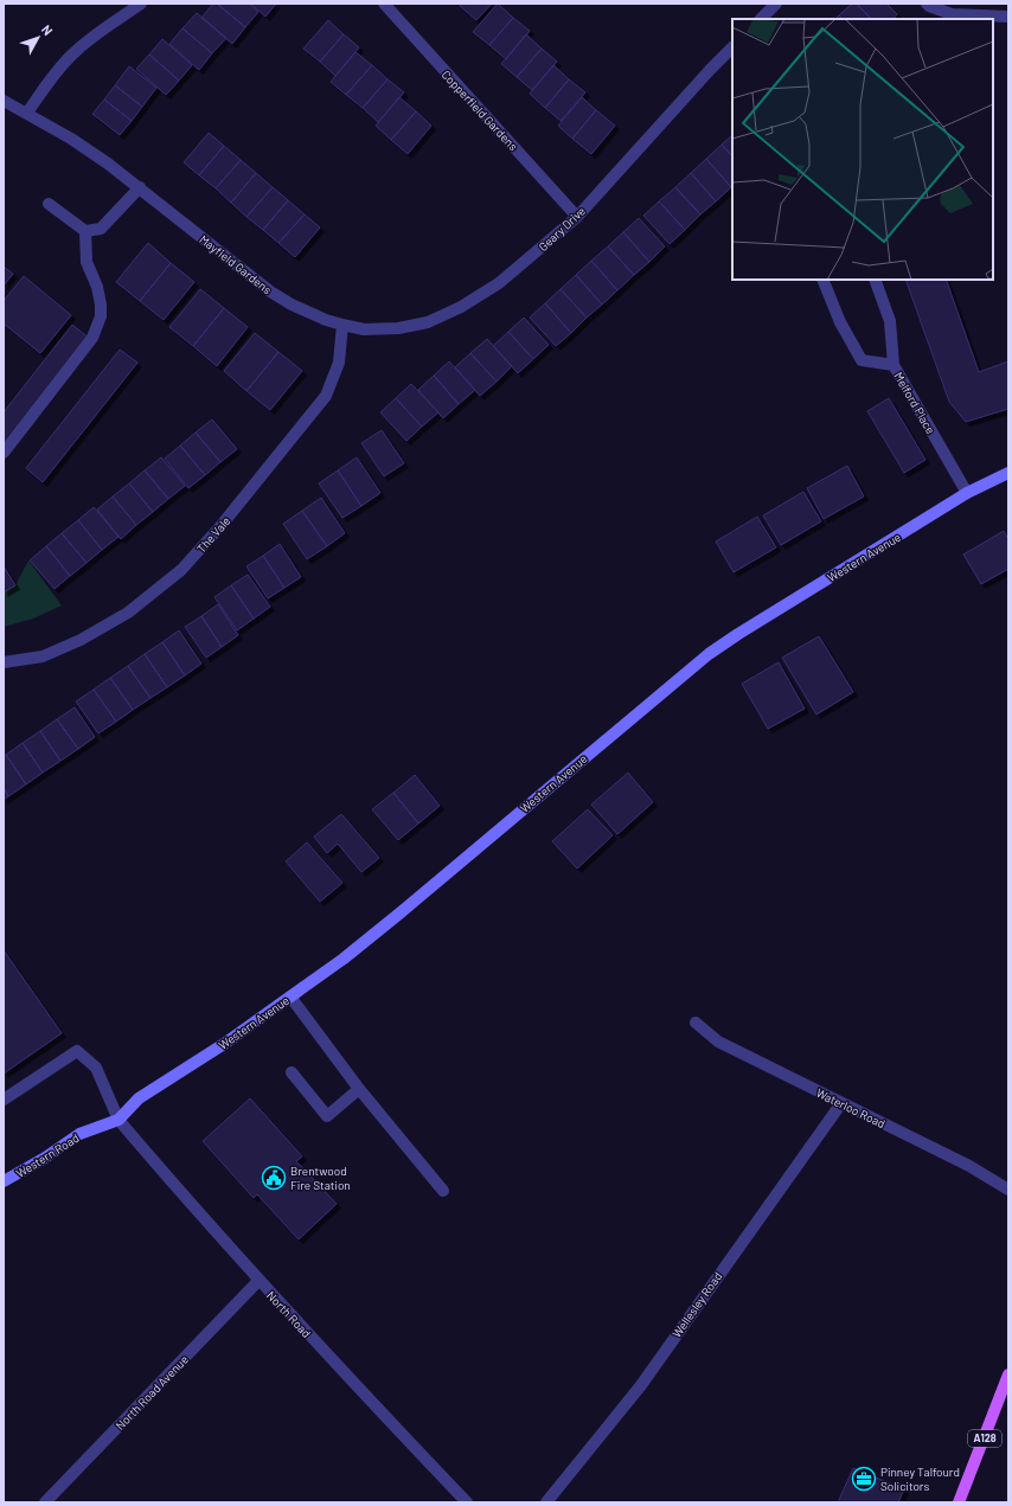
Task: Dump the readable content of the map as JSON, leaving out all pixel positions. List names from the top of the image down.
{
  "streets": {
    "main road": ["A128"],
    "street": [
      "Copperfield Gardens",
      "Geary Drive",
      "Mayfield Gardens",
      "Melford Place",
      "The Vale",
      "Western Avenue",
      "Waterloo Road",
      "Western Road",
      "Wellesley Road",
      "North Road",
      "North Road Avenue"
    ]
  },
  "crossings": [
    ["Copperfield Gardens", "Geary Drive"],
    ["Geary Drive", "Mayfield Gardens"],
    ["Geary Drive", "The Vale"],
    ["Mayfield Gardens", "The Vale"],
    ["Melford Place", "Western Avenue"],
    ["Western Avenue", "Western Road"],
    ["Western Avenue", "North Road"],
    ["Waterloo Road", "Wellesley Road"],
    ["Western Road", "North Road"],
    ["North Road", "North Road Avenue"]
  ],
  "places": {
    "public building": ["Brentwood Fire Station"],
    "office": ["Pinney Talfourd Solicitors"]
  },
  "north": "top right"
}
